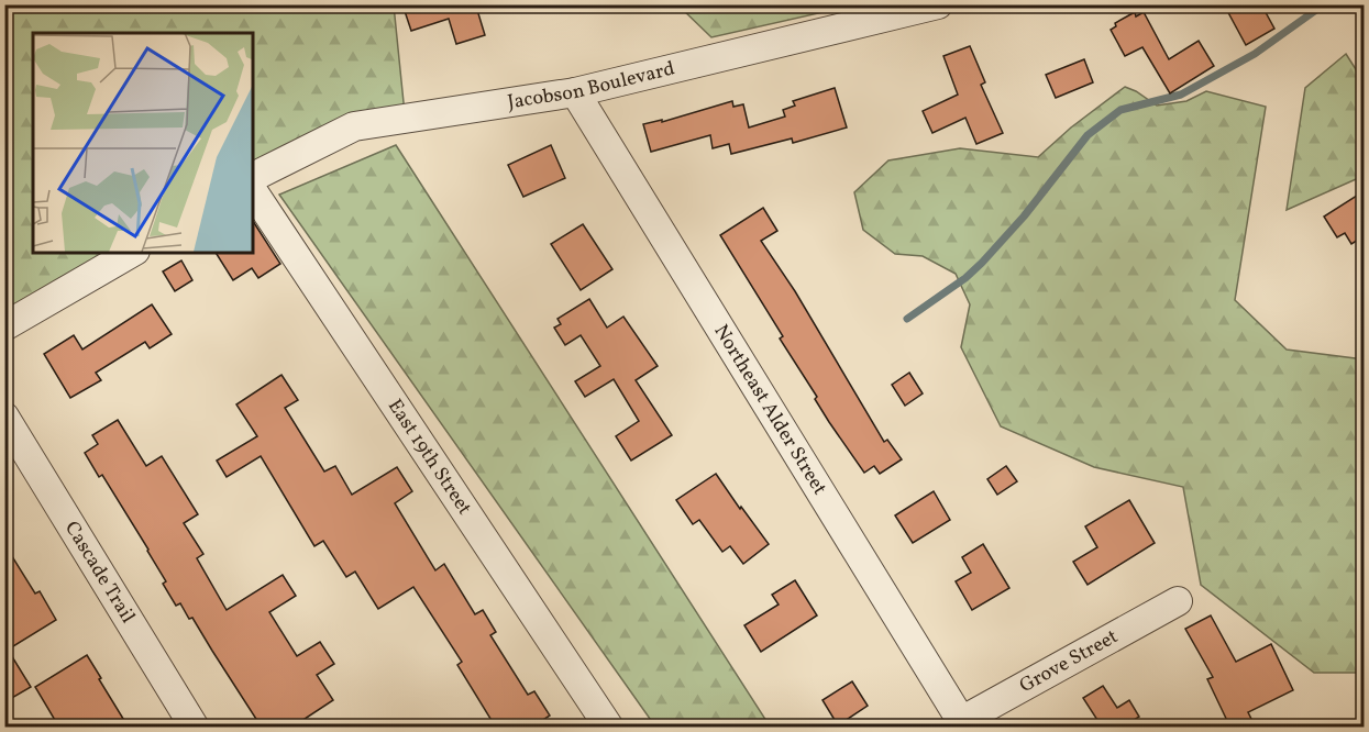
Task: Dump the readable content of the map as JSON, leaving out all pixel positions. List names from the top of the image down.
{
  "streets": {
    "street": [
      "Jacobson Boulevard",
      "Northeast Alder Street",
      "East 19th Street",
      "Cascade Trail",
      "Grove Street"
    ]
  },
  "crossings": [
    ["Jacobson Boulevard", "Northeast Alder Street"],
    ["Northeast Alder Street", "Grove Street"]
  ]
}
